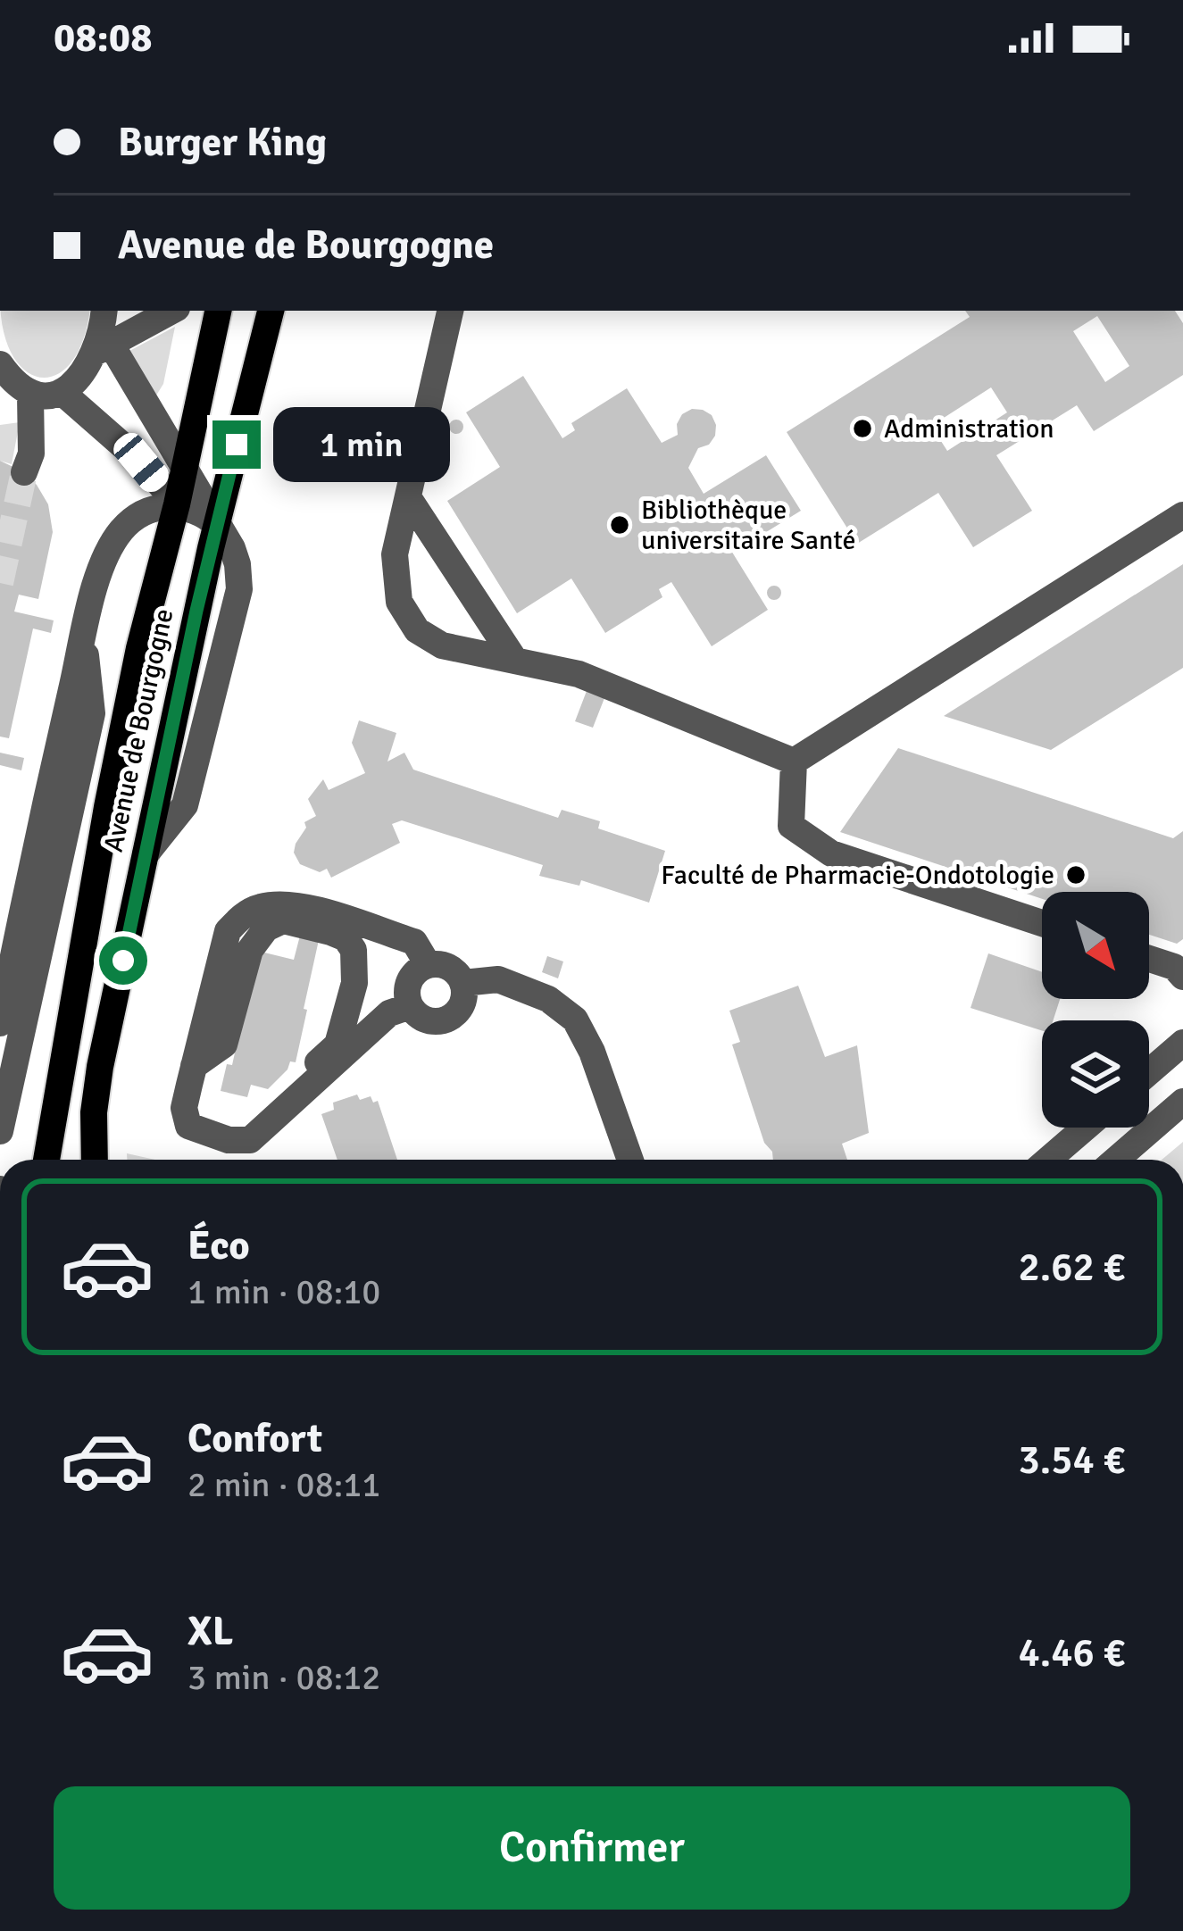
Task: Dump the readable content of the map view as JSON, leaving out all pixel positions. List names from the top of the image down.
{
  "streets": {
    "main road": ["Avenue de Bourgogne"]
  },
  "places": ["Administration", "Bibliothèque universitaire Santé", "Faculté de Pharmacie-Ondotologie"],
  "north": "bottom right",
  "page": {
    "status": "08:08",
    "banner": ["Burger King", "Avenue de Bourgogne"],
    "bubble": "1 min",
    "list": [
      {
        "name": "Éco",
        "note": "1 min · 08:10",
        "value": "2.62 €"
      },
      {
        "name": "Confort",
        "note": "2 min · 08:11",
        "value": "3.54 €"
      },
      {
        "name": "XL",
        "note": "3 min · 08:12",
        "value": "4.46 €"
      }
    ],
    "buttons": "Confirmer"
  }
}
